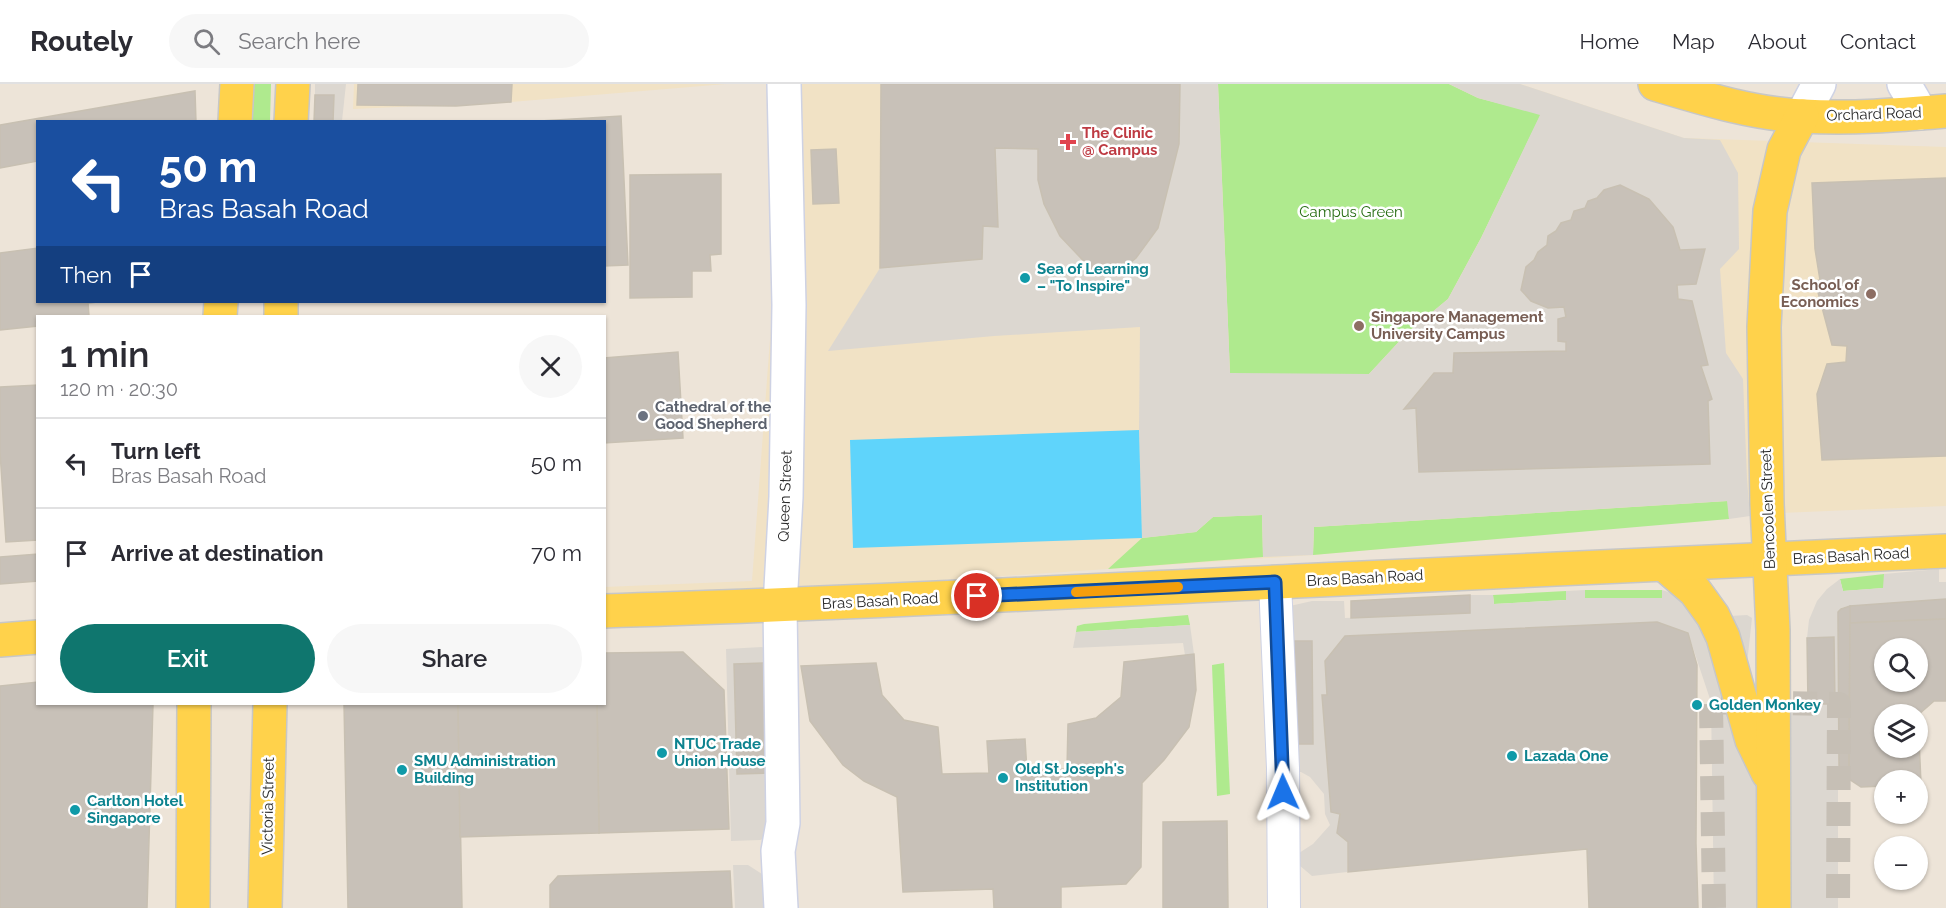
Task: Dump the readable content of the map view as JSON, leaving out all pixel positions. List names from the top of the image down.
{
  "streets": {
    "main road": [
      "Orchard Road",
      "Bencoolen Street",
      "Bras Basah Road",
      "Victoria Street"
    ],
    "street": ["Queen Street"]
  },
  "crossings": [
    ["Orchard Road", "Bencoolen Street"],
    ["Queen Street", "Bras Basah Road"],
    ["Bencoolen Street", "Bras Basah Road"]
  ],
  "parks": ["Campus Green"],
  "places": {
    "health": ["The Clinic @ Campus"],
    "other": [
      "Sea of Learning – \"To Inspire\"",
      "School of Economics",
      "Singapore Management University Campus",
      "Cathedral of the Good Shepherd",
      "Golden Monkey",
      "NTUC Trade Union House",
      "Lazada One",
      "SMU Administration Building",
      "Old St Joseph's Institution",
      "Carlton Hotel Singapore"
    ]
  },
  "page": {
    "header": "Routely",
    "search": "Search here",
    "nav": [
      "Home",
      "Map",
      "About",
      "Contact"
    ],
    "turn": ["50 m", "Bras Basah Road"],
    "then": "Then",
    "heading": ["1 min", "120 m · 20:30"],
    "list": [
      {
        "name": "Turn left",
        "note": "Bras Basah Road",
        "value": "50 m"
      },
      {
        "name": "Arrive at destination",
        "value": "70 m"
      }
    ],
    "buttons": ["Exit", "Share"],
    "map_buttons": ["+", "−"]
  }
}
